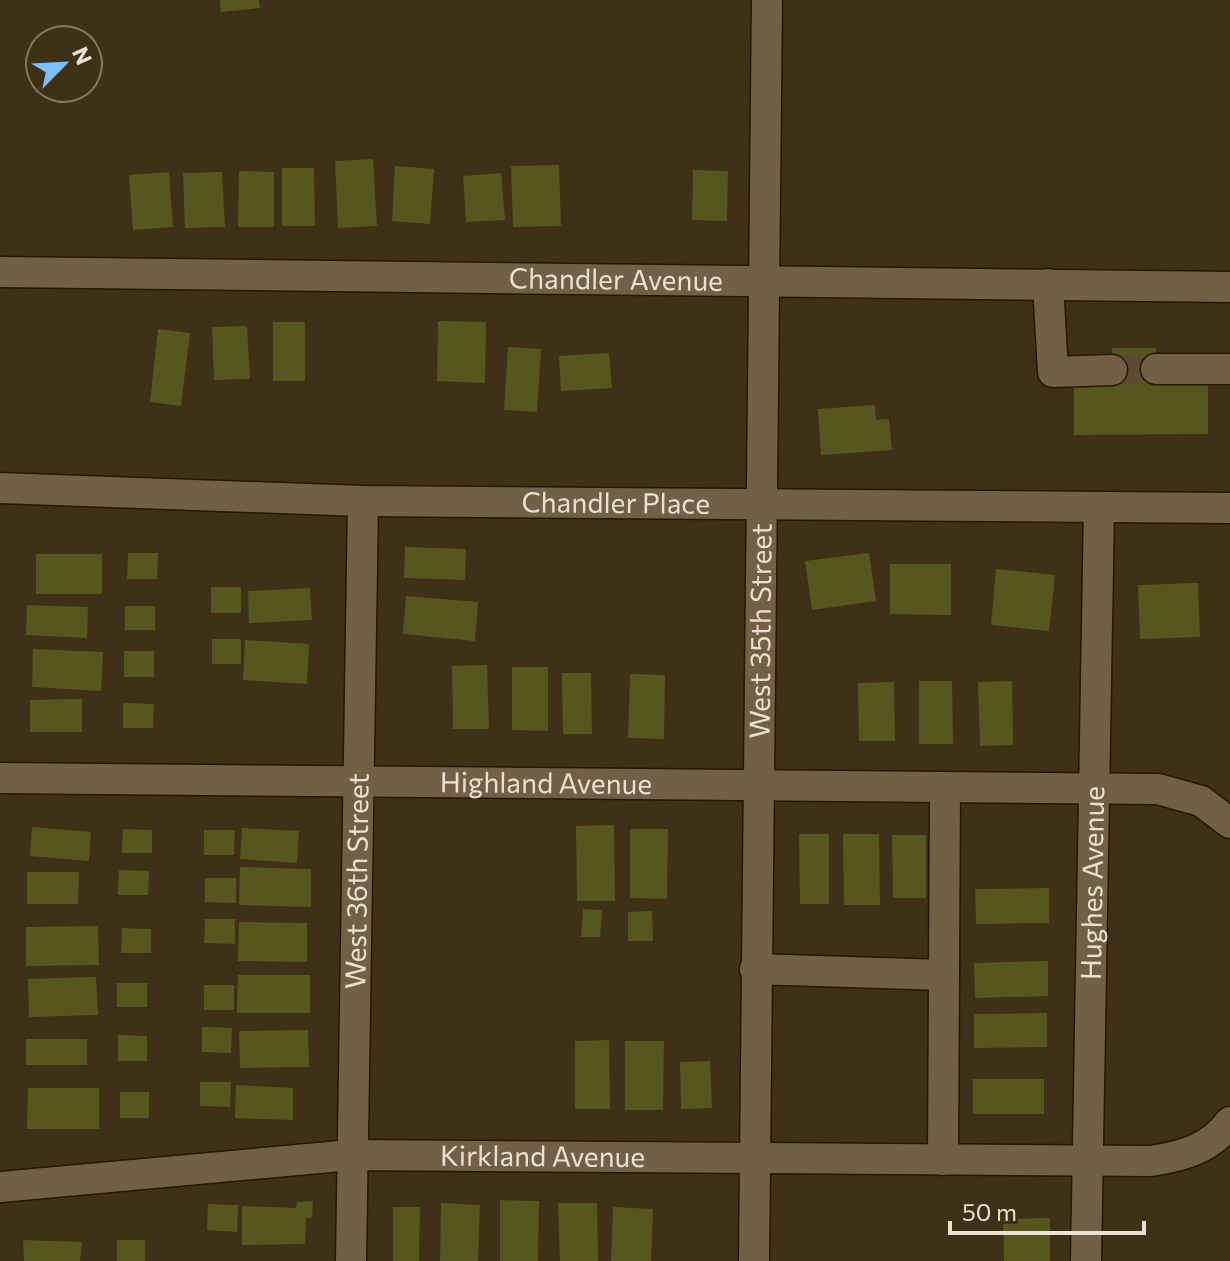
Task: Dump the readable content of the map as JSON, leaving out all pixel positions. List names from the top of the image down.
{
  "streets": {
    "street": [
      "Chandler Avenue",
      "Chandler Place",
      "West 35th Street",
      "Highland Avenue",
      "West 36th Street",
      "Hughes Avenue",
      "Kirkland Avenue"
    ]
  },
  "crossings": [
    ["Chandler Avenue", "West 35th Street"],
    ["Chandler Place", "West 35th Street"],
    ["Chandler Place", "West 36th Street"],
    ["Chandler Place", "Hughes Avenue"],
    ["West 35th Street", "Highland Avenue"],
    ["West 35th Street", "Kirkland Avenue"],
    ["Highland Avenue", "West 36th Street"],
    ["Highland Avenue", "Hughes Avenue"],
    ["West 36th Street", "Kirkland Avenue"],
    ["Hughes Avenue", "Kirkland Avenue"]
  ],
  "scale_bar": "50 m",
  "north": "top right"
}
